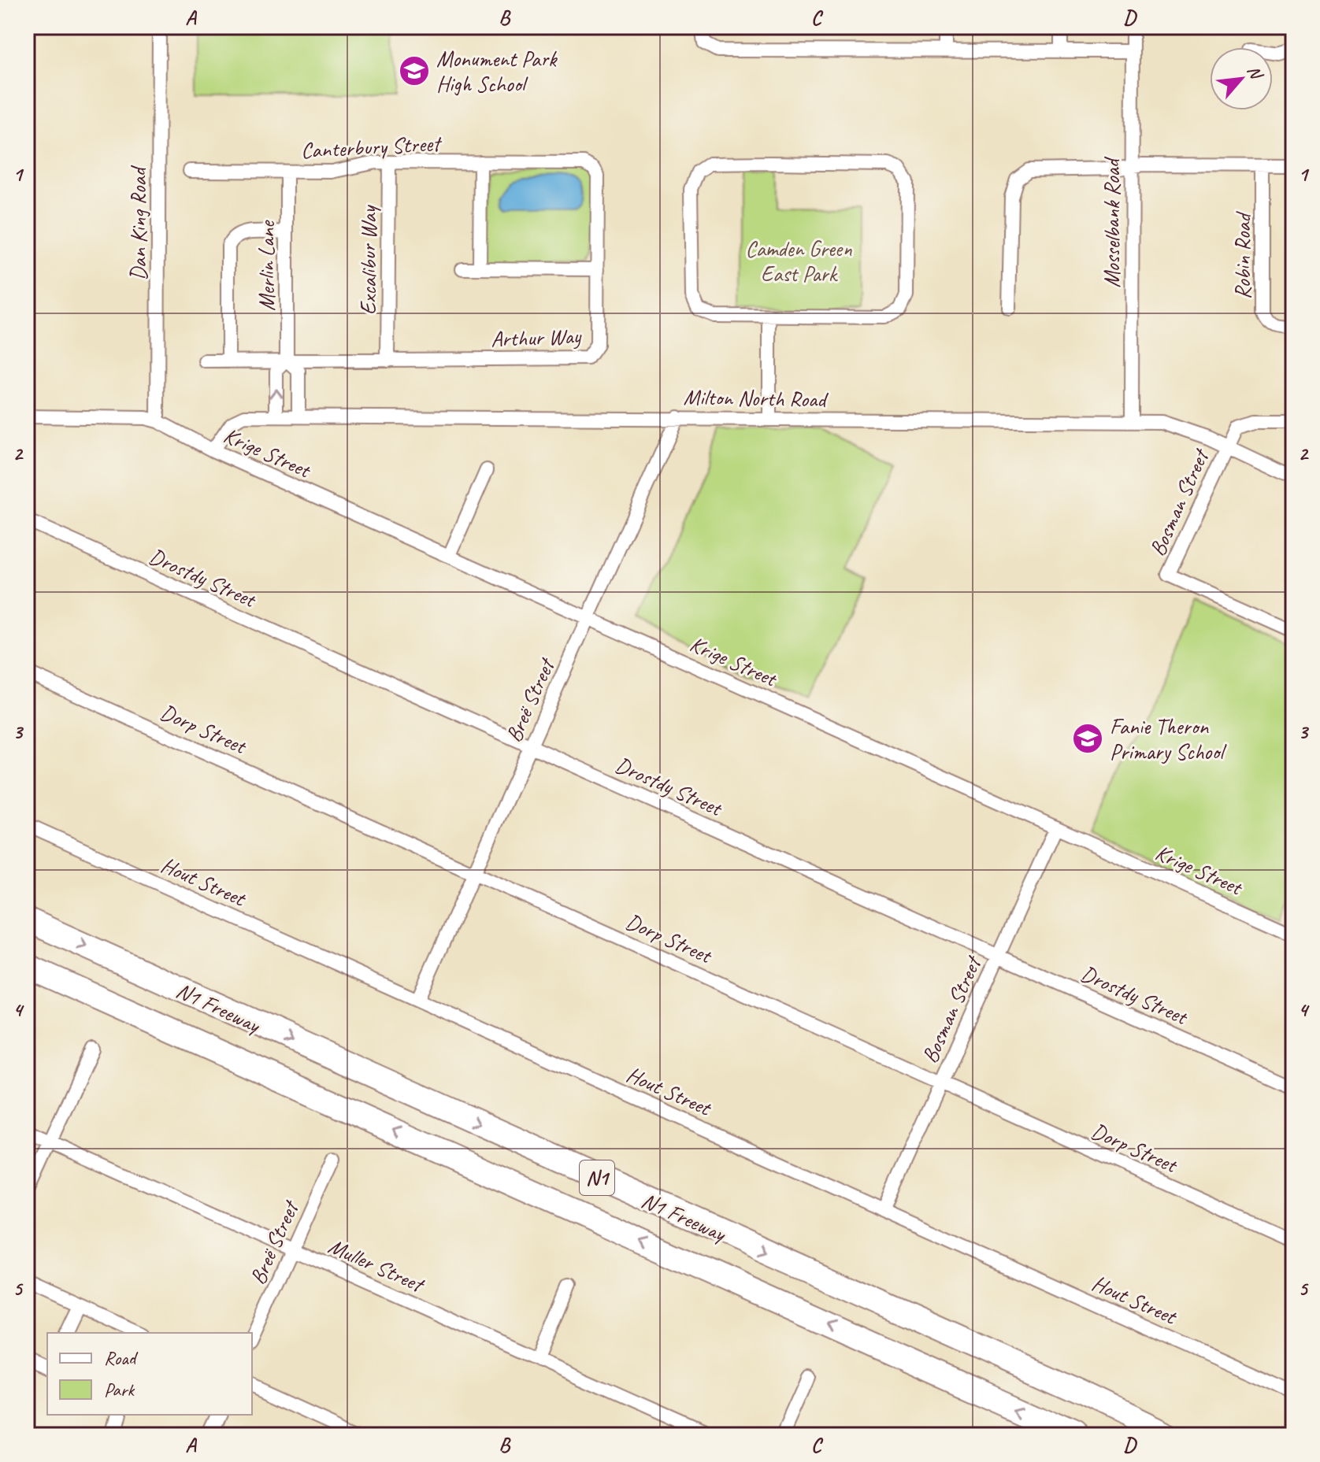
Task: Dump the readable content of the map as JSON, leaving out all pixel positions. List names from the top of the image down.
{
  "streets": {
    "highway": ["N1 Freeway", "N1"],
    "street": [
      "Canterbury Street",
      "Mosselbank Road",
      "Dan King Road",
      "Robin Road",
      "Excalibur Way",
      "Merlin Lane",
      "Arthur Way",
      "Milton North Road",
      "Krige Street",
      "Bosman Street",
      "Drostdy Street",
      "Breë Street",
      "Dorp Street",
      "Hout Street",
      "Muller Street"
    ]
  },
  "crossings": [
    ["Canterbury Street", "Excalibur Way"],
    ["Canterbury Street", "Merlin Lane"],
    ["Canterbury Street", "Arthur Way"],
    ["Mosselbank Road", "Milton North Road"],
    ["Dan King Road", "Krige Street"],
    ["Excalibur Way", "Arthur Way"],
    ["Merlin Lane", "Arthur Way"],
    ["Merlin Lane", "Milton North Road"],
    ["Milton North Road", "Krige Street"],
    ["Milton North Road", "Bosman Street"],
    ["Milton North Road", "Breë Street"],
    ["Krige Street", "Bosman Street"],
    ["Krige Street", "Breë Street"],
    ["Bosman Street", "Drostdy Street"],
    ["Bosman Street", "Dorp Street"],
    ["Bosman Street", "Hout Street"],
    ["Drostdy Street", "Breë Street"],
    ["Breë Street", "Dorp Street"],
    ["Breë Street", "Hout Street"],
    ["Breë Street", "Muller Street"]
  ],
  "parks": ["Camden Green East Park"],
  "places": {
    "school or university": ["Monument Park High School", "Fanie Theron Primary School"]
  },
  "legend": ["Road", "Park"],
  "north": "top right",
  "grid": {
    "columns": [
      "A",
      "B",
      "C",
      "D"
    ],
    "rows": [
      "1",
      "2",
      "3",
      "4",
      "5"
    ]
  }
}
